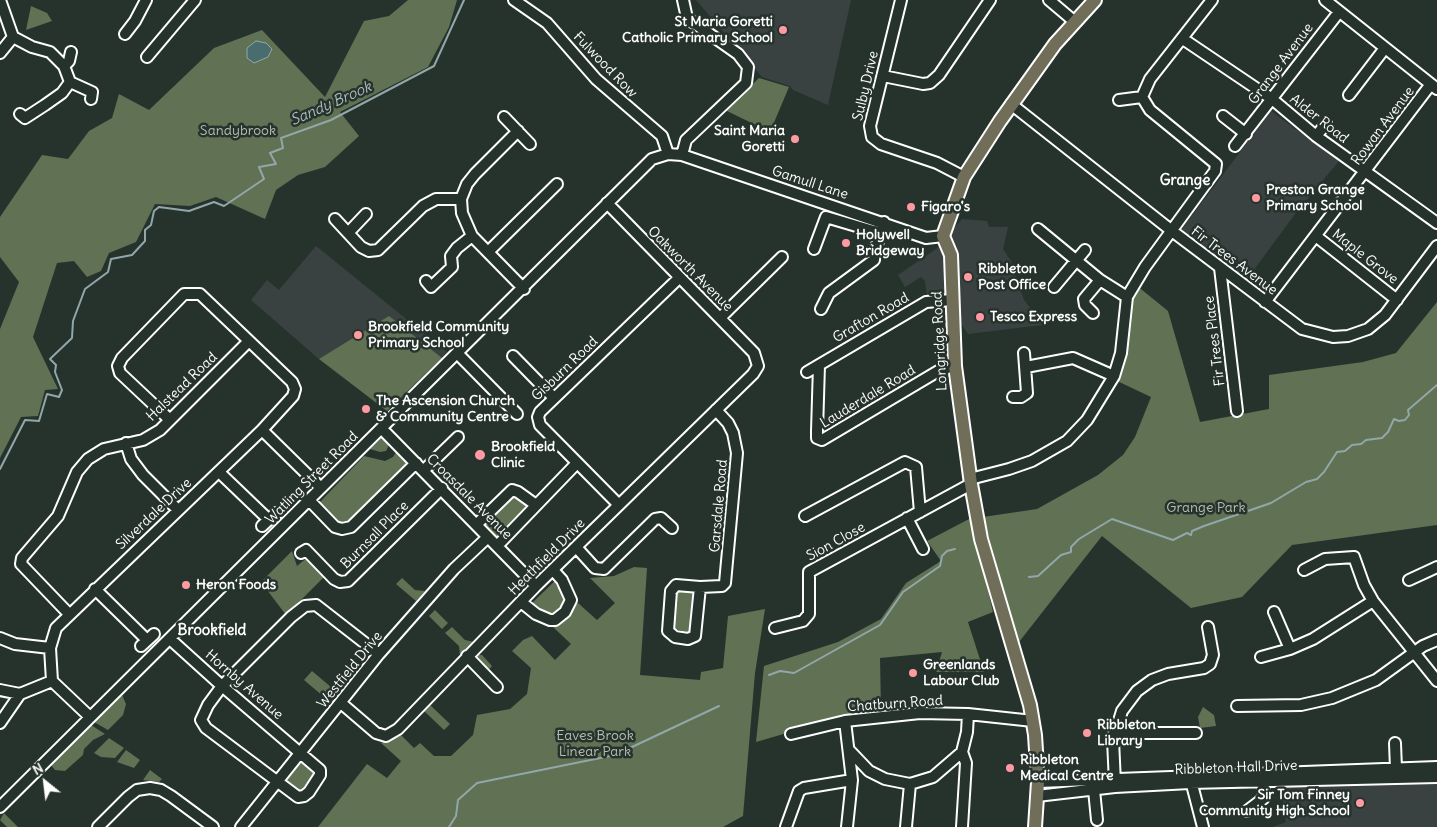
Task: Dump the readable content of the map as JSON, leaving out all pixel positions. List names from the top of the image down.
{
  "streets": {
    "main road": ["Longridge Road"],
    "street": [
      "Grange Avenue",
      "Fulwood Row",
      "Sulby Drive",
      "Alder Road",
      "Rowan Avenue",
      "Gamull Lane",
      "Maple Grove",
      "Fir Trees Avenue",
      "Oakworth Avenue",
      "Grafton Road",
      "Fir Trees Place",
      "Gisburn Road",
      "Halstead Road",
      "Lauderdale Road",
      "Watling Street Road",
      "Croasdale Avenue",
      "Garsdale Road",
      "Silverdale Drive",
      "Burnsall Place",
      "Sion Close",
      "Heathfield Drive",
      "Westfield Drive",
      "Hornby Avenue",
      "Chatburn Road",
      "Ribbleton Hall Drive"
    ]
  },
  "crossings": [
    ["Grange Avenue", "Alder Road"],
    ["Fulwood Row", "Gamull Lane"],
    ["Fulwood Row", "Watling Street Road"],
    ["Alder Road", "Rowan Avenue"],
    ["Rowan Avenue", "Maple Grove"],
    ["Rowan Avenue", "Fir Trees Avenue"],
    ["Gamull Lane", "Longridge Road"],
    ["Gamull Lane", "Watling Street Road"],
    ["Maple Grove", "Fir Trees Avenue"],
    ["Fir Trees Avenue", "Fir Trees Place"],
    ["Oakworth Avenue", "Gisburn Road"],
    ["Oakworth Avenue", "Watling Street Road"],
    ["Oakworth Avenue", "Heathfield Drive"],
    ["Grafton Road", "Longridge Road"],
    ["Grafton Road", "Lauderdale Road"],
    ["Longridge Road", "Lauderdale Road"],
    ["Longridge Road", "Sion Close"],
    ["Longridge Road", "Chatburn Road"],
    ["Longridge Road", "Ribbleton Hall Drive"],
    ["Gisburn Road", "Heathfield Drive"],
    ["Halstead Road", "Silverdale Drive"],
    ["Watling Street Road", "Croasdale Avenue"],
    ["Watling Street Road", "Hornby Avenue"],
    ["Croasdale Avenue", "Burnsall Place"],
    ["Croasdale Avenue", "Heathfield Drive"],
    ["Croasdale Avenue", "Westfield Drive"],
    ["Garsdale Road", "Heathfield Drive"],
    ["Heathfield Drive", "Westfield Drive"],
    ["Westfield Drive", "Hornby Avenue"]
  ],
  "districts": ["Grange", "Brookfield"],
  "water": ["Sandy Brook"],
  "parks": ["Sandybrook", "Grange Park", "Eaves Brook Linear Park"],
  "places": [
    "St Maria Goretti Catholic Primary School",
    "Saint Maria Goretti",
    "Preston Grange Primary School",
    "Figaro's",
    "Holywell Bridgeway",
    "Ribbleton Post Office",
    "Tesco Express",
    "Brookfield Community Primary School",
    "The Ascension Church & Community Centre",
    "Brookfield Clinic",
    "Heron Foods",
    "Greenlands Labour Club",
    "Ribbleton Library",
    "Ribbleton Medical Centre",
    "Sir Tom Finney Community High School"
  ],
  "north": "top left"
}
